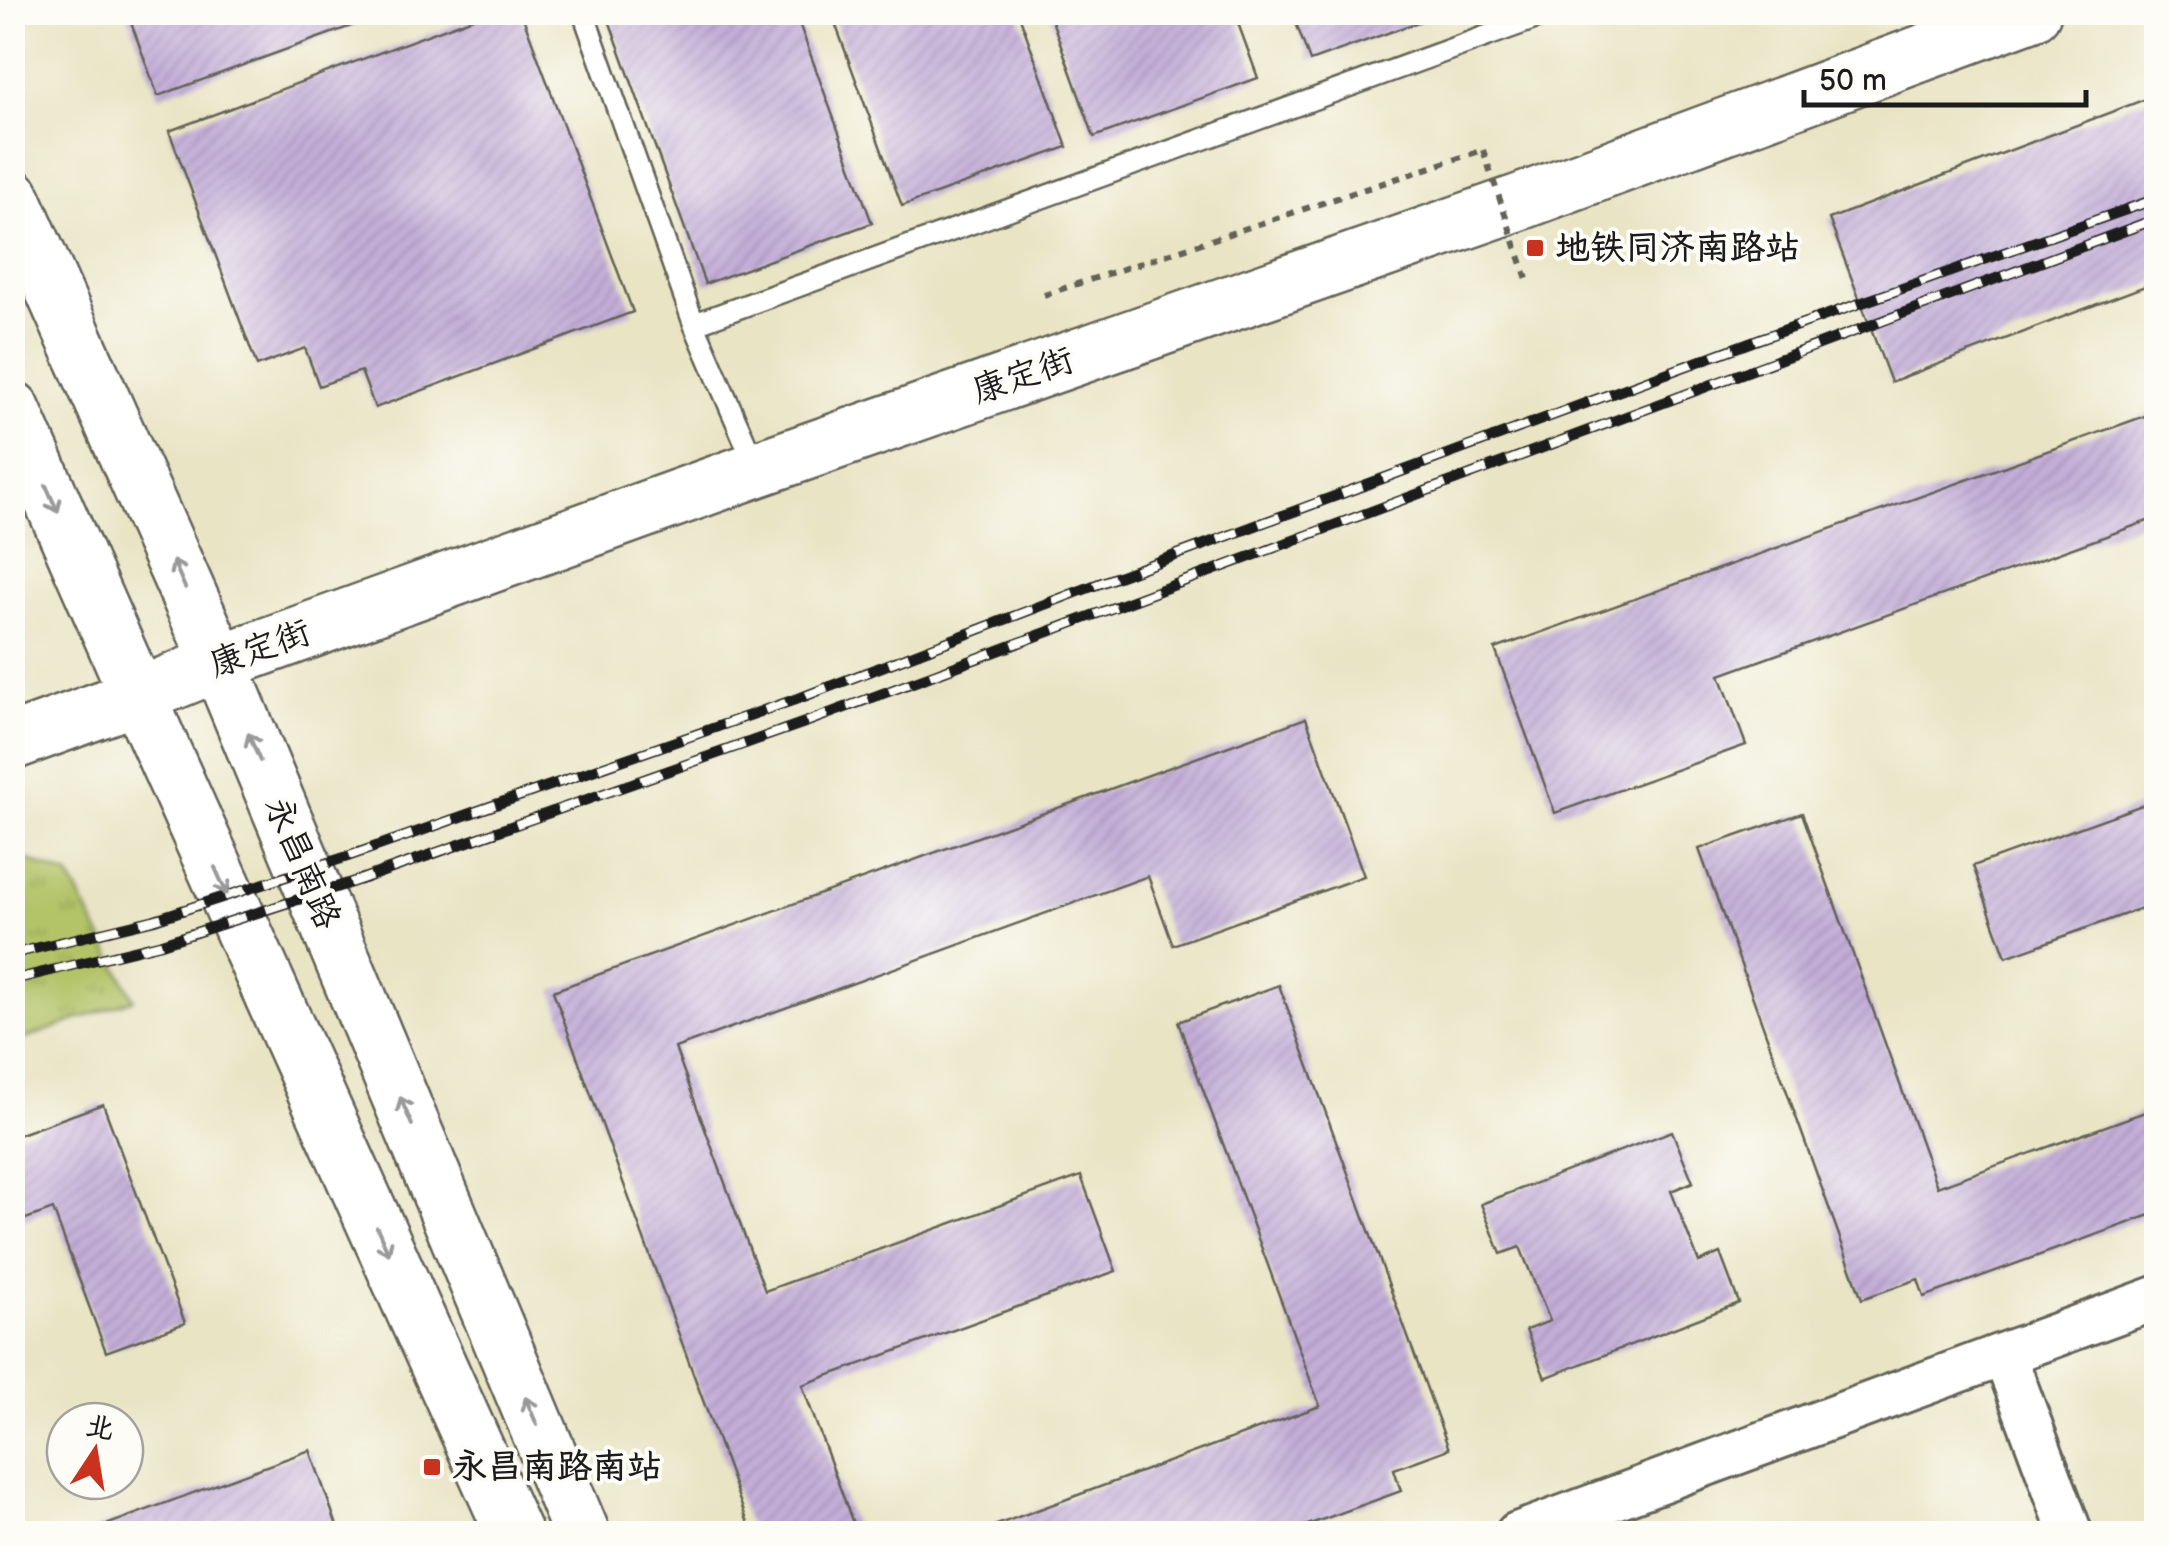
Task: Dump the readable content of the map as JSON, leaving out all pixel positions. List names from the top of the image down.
{
  "streets": {
    "street": ["康定街", "永昌南路"]
  },
  "crossings": [
    ["康定街", "永昌南路"]
  ],
  "places": {
    "transit": ["地铁同济南路站", "永昌南路南站"]
  },
  "scale_bar": "50 m",
  "north": "top"
}
